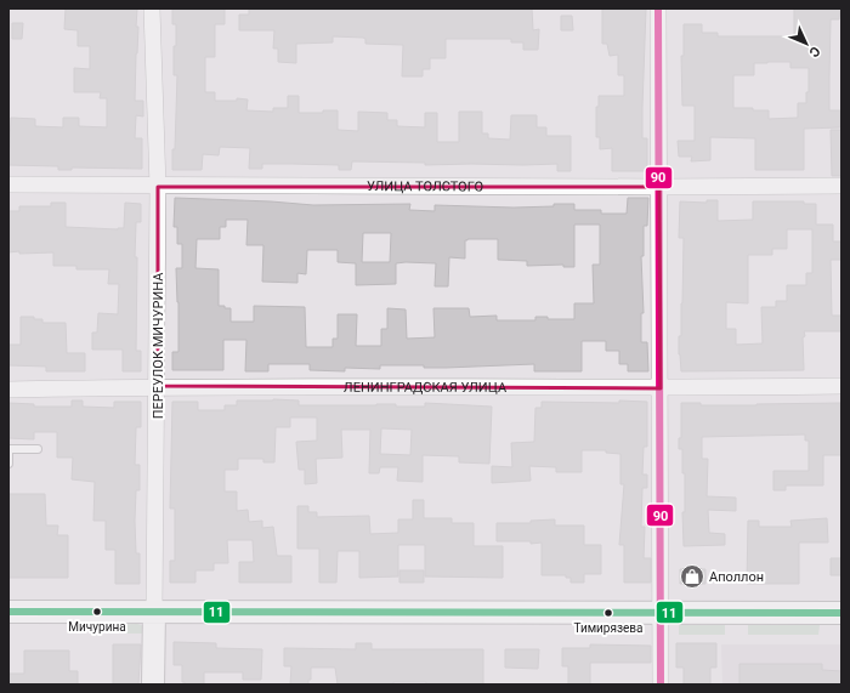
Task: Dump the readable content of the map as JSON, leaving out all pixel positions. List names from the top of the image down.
{
  "streets": {
    "main road": ["ПЕРЕУЛОК МИЧУРИНА"],
    "street": ["УЛИЦА ТОЛСТОГО", "ЛЕНИНГРАДСКАЯ УЛИЦА"]
  },
  "crossings": [
    ["УЛИЦА ТОЛСТОГО", "ПЕРЕУЛОК МИЧУРИНА"],
    ["ПЕРЕУЛОК МИЧУРИНА", "ЛЕНИНГРАДСКАЯ УЛИЦА"]
  ],
  "places": {
    "shop": ["Аполлон"],
    "other": ["Мичурина", "Тимирязева"]
  },
  "lines": ["transit line 90", "transit line 11"],
  "north": "bottom right"
}
